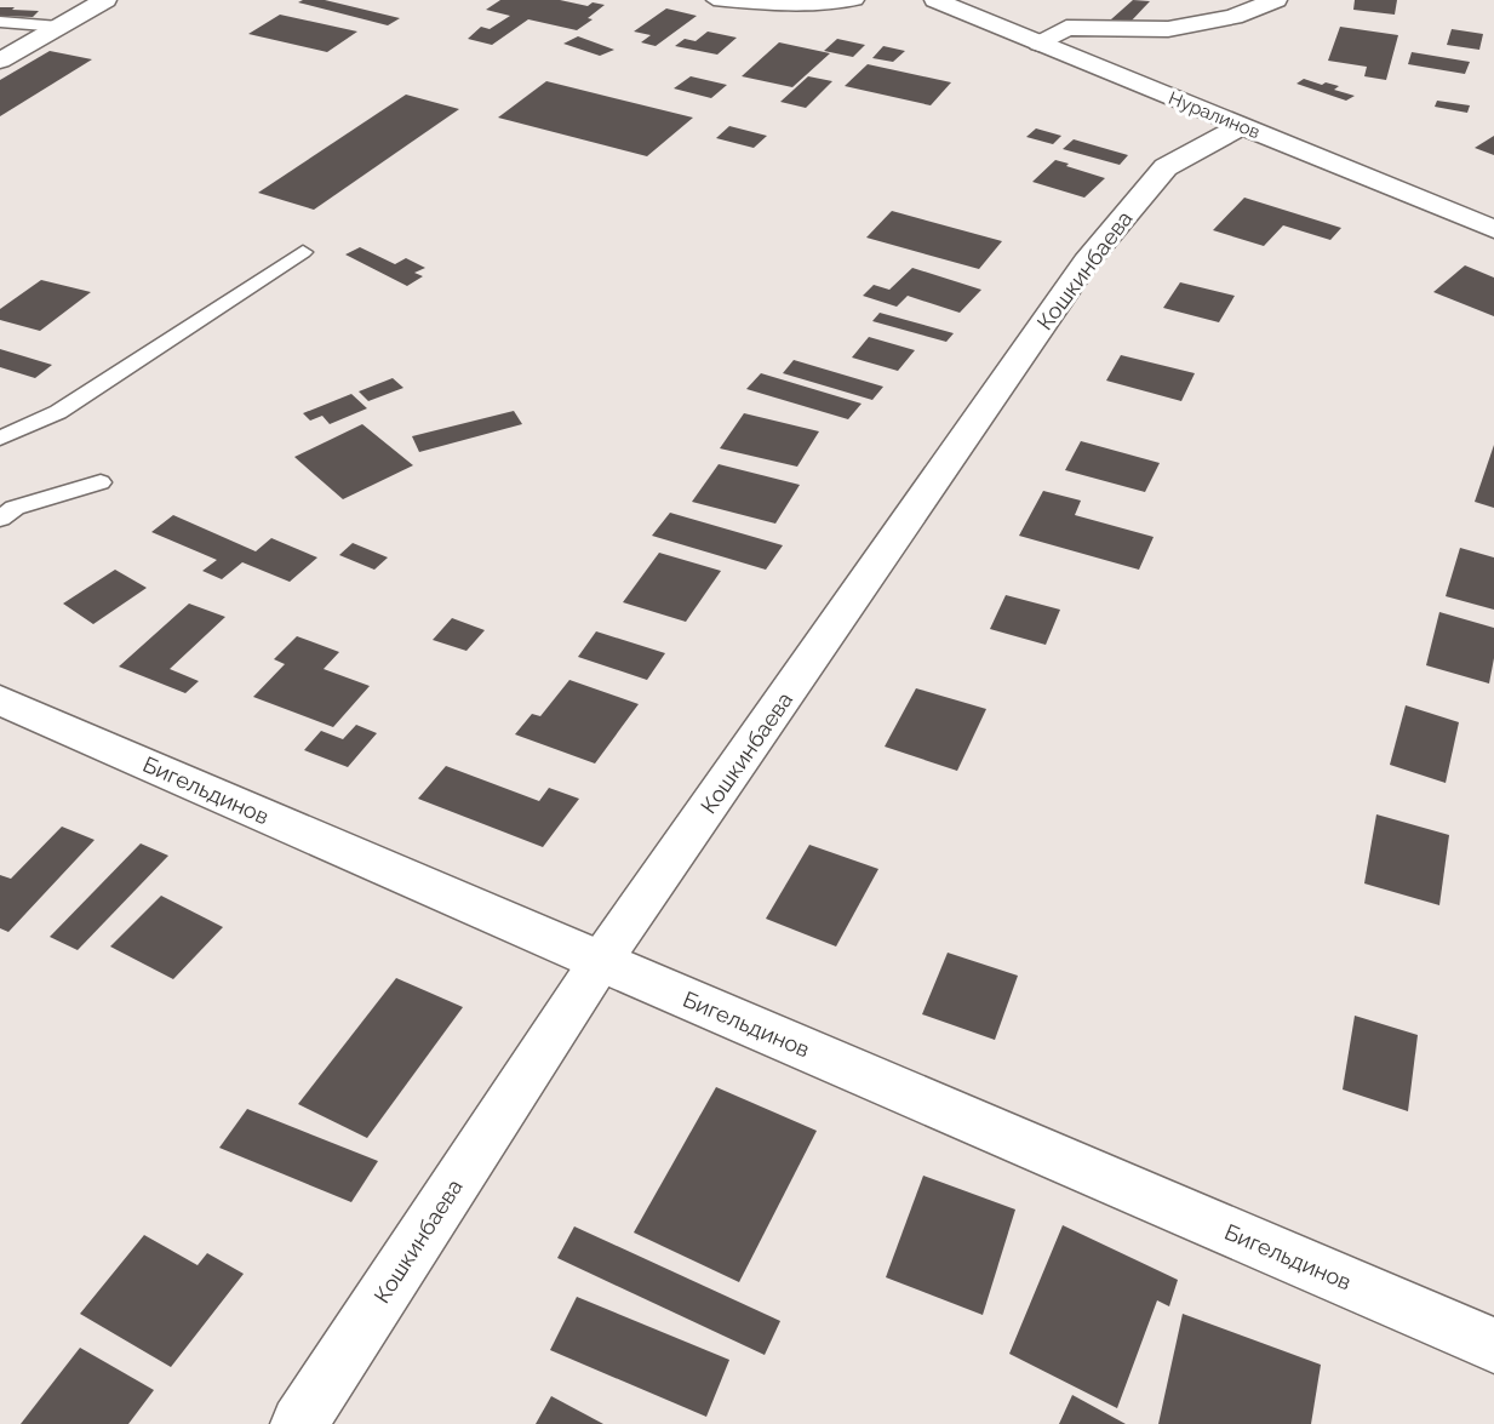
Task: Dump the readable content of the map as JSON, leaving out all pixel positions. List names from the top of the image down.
{
  "streets": {
    "main road": ["Нуралинов", "Кошкинбаева", "Бигельдинов"]
  },
  "crossings": [
    ["Нуралинов", "Кошкинбаева"],
    ["Кошкинбаева", "Бигельдинов"]
  ]
}
